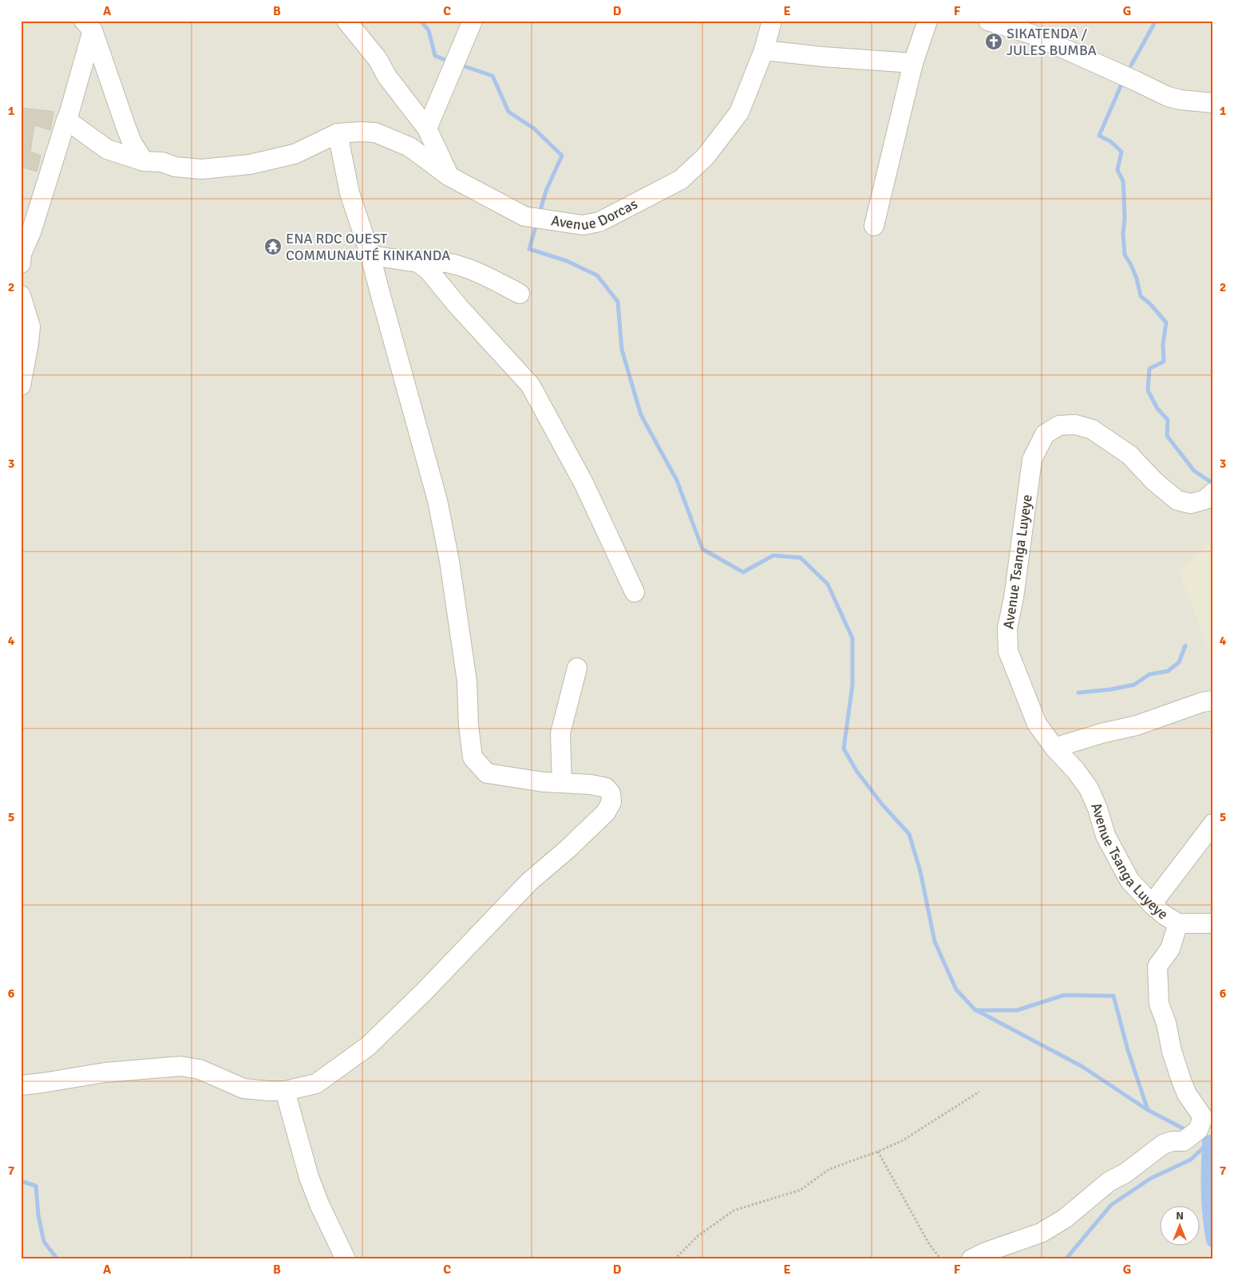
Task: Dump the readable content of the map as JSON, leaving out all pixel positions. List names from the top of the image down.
{
  "streets": {
    "street": ["Avenue Dorcas", "Avenue Tsanga Luyeye"]
  },
  "places": {
    "church": ["SIKATENDA / JULES BUMBA"],
    "temple": ["ENA RDC OUEST COMMUNAUTÉ KINKANDA"]
  },
  "north": "top",
  "grid": {
    "columns": [
      "A",
      "B",
      "C",
      "D",
      "E",
      "F",
      "G"
    ],
    "rows": [
      "1",
      "2",
      "3",
      "4",
      "5",
      "6",
      "7"
    ]
  }
}
